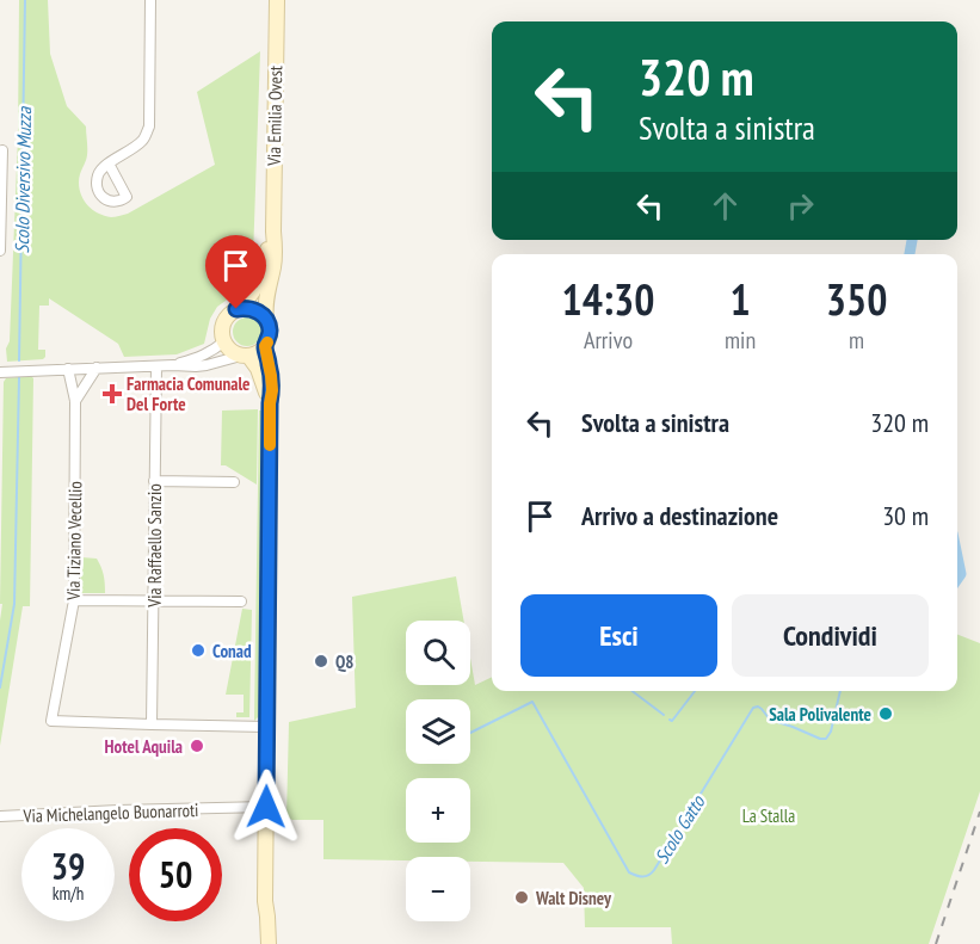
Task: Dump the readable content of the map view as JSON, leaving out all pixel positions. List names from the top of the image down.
{
  "streets": {
    "main road": ["Via Emilia Ovest"],
    "street": ["Via Tiziano Vecellio", "Via Raffaello Sanzio", "Via Michelangelo Buonarroti"]
  },
  "crossings": [
    ["Via Tiziano Vecellio", "Via Raffaello Sanzio"]
  ],
  "water": ["Scolo Diversivo Muzza", "Scolo Gatto"],
  "parks": ["La Stalla"],
  "places": {
    "health": ["Farmacia Comunale Del Forte"],
    "other": [
      "Conad",
      "Q8",
      "Sala Polivalente",
      "Hotel Aquila",
      "Walt Disney"
    ]
  },
  "page": {
    "turn": ["320 m", "Svolta a sinistra"],
    "eta": [
      "14:30",
      "Arrivo",
      "1",
      "min",
      "350",
      "m"
    ],
    "list": [
      {
        "name": "Svolta a sinistra",
        "value": "320 m"
      },
      {
        "name": "Arrivo a destinazione",
        "value": "30 m"
      }
    ],
    "buttons": ["Esci", "Condividi"],
    "map_buttons": ["+", "−"],
    "speed": "39 km/h",
    "limit": "50"
  }
}
